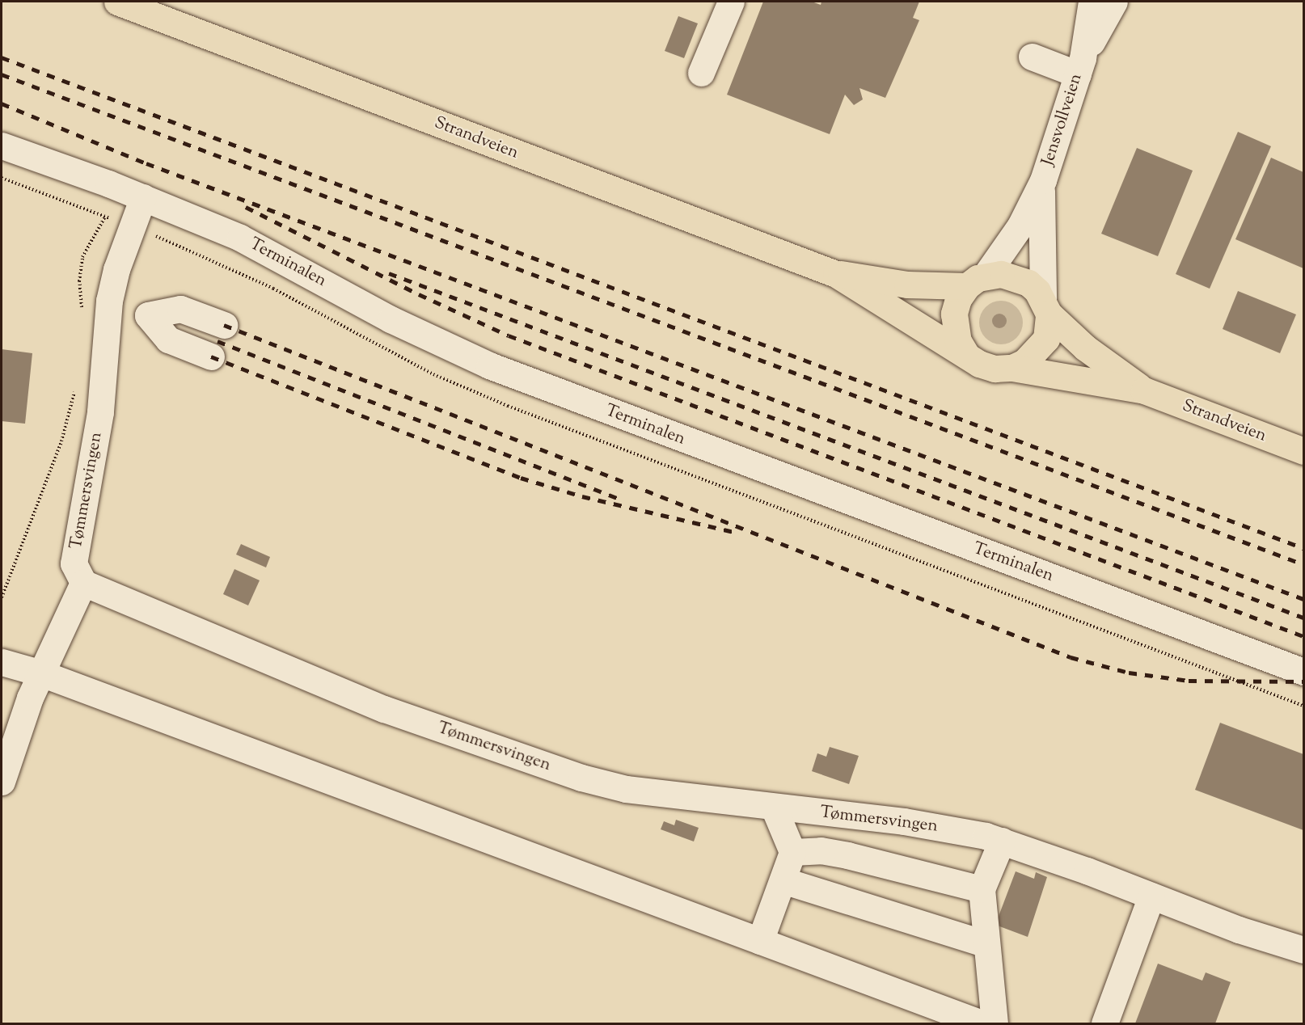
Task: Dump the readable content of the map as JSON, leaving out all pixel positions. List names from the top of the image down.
{
  "streets": {
    "main road": ["Strandveien"],
    "street": ["Jensvollveien", "Terminalen", "Tømmersvingen"]
  },
  "crossings": [
    ["Jensvollveien", "Strandveien"],
    ["Terminalen", "Tømmersvingen"]
  ]
}
